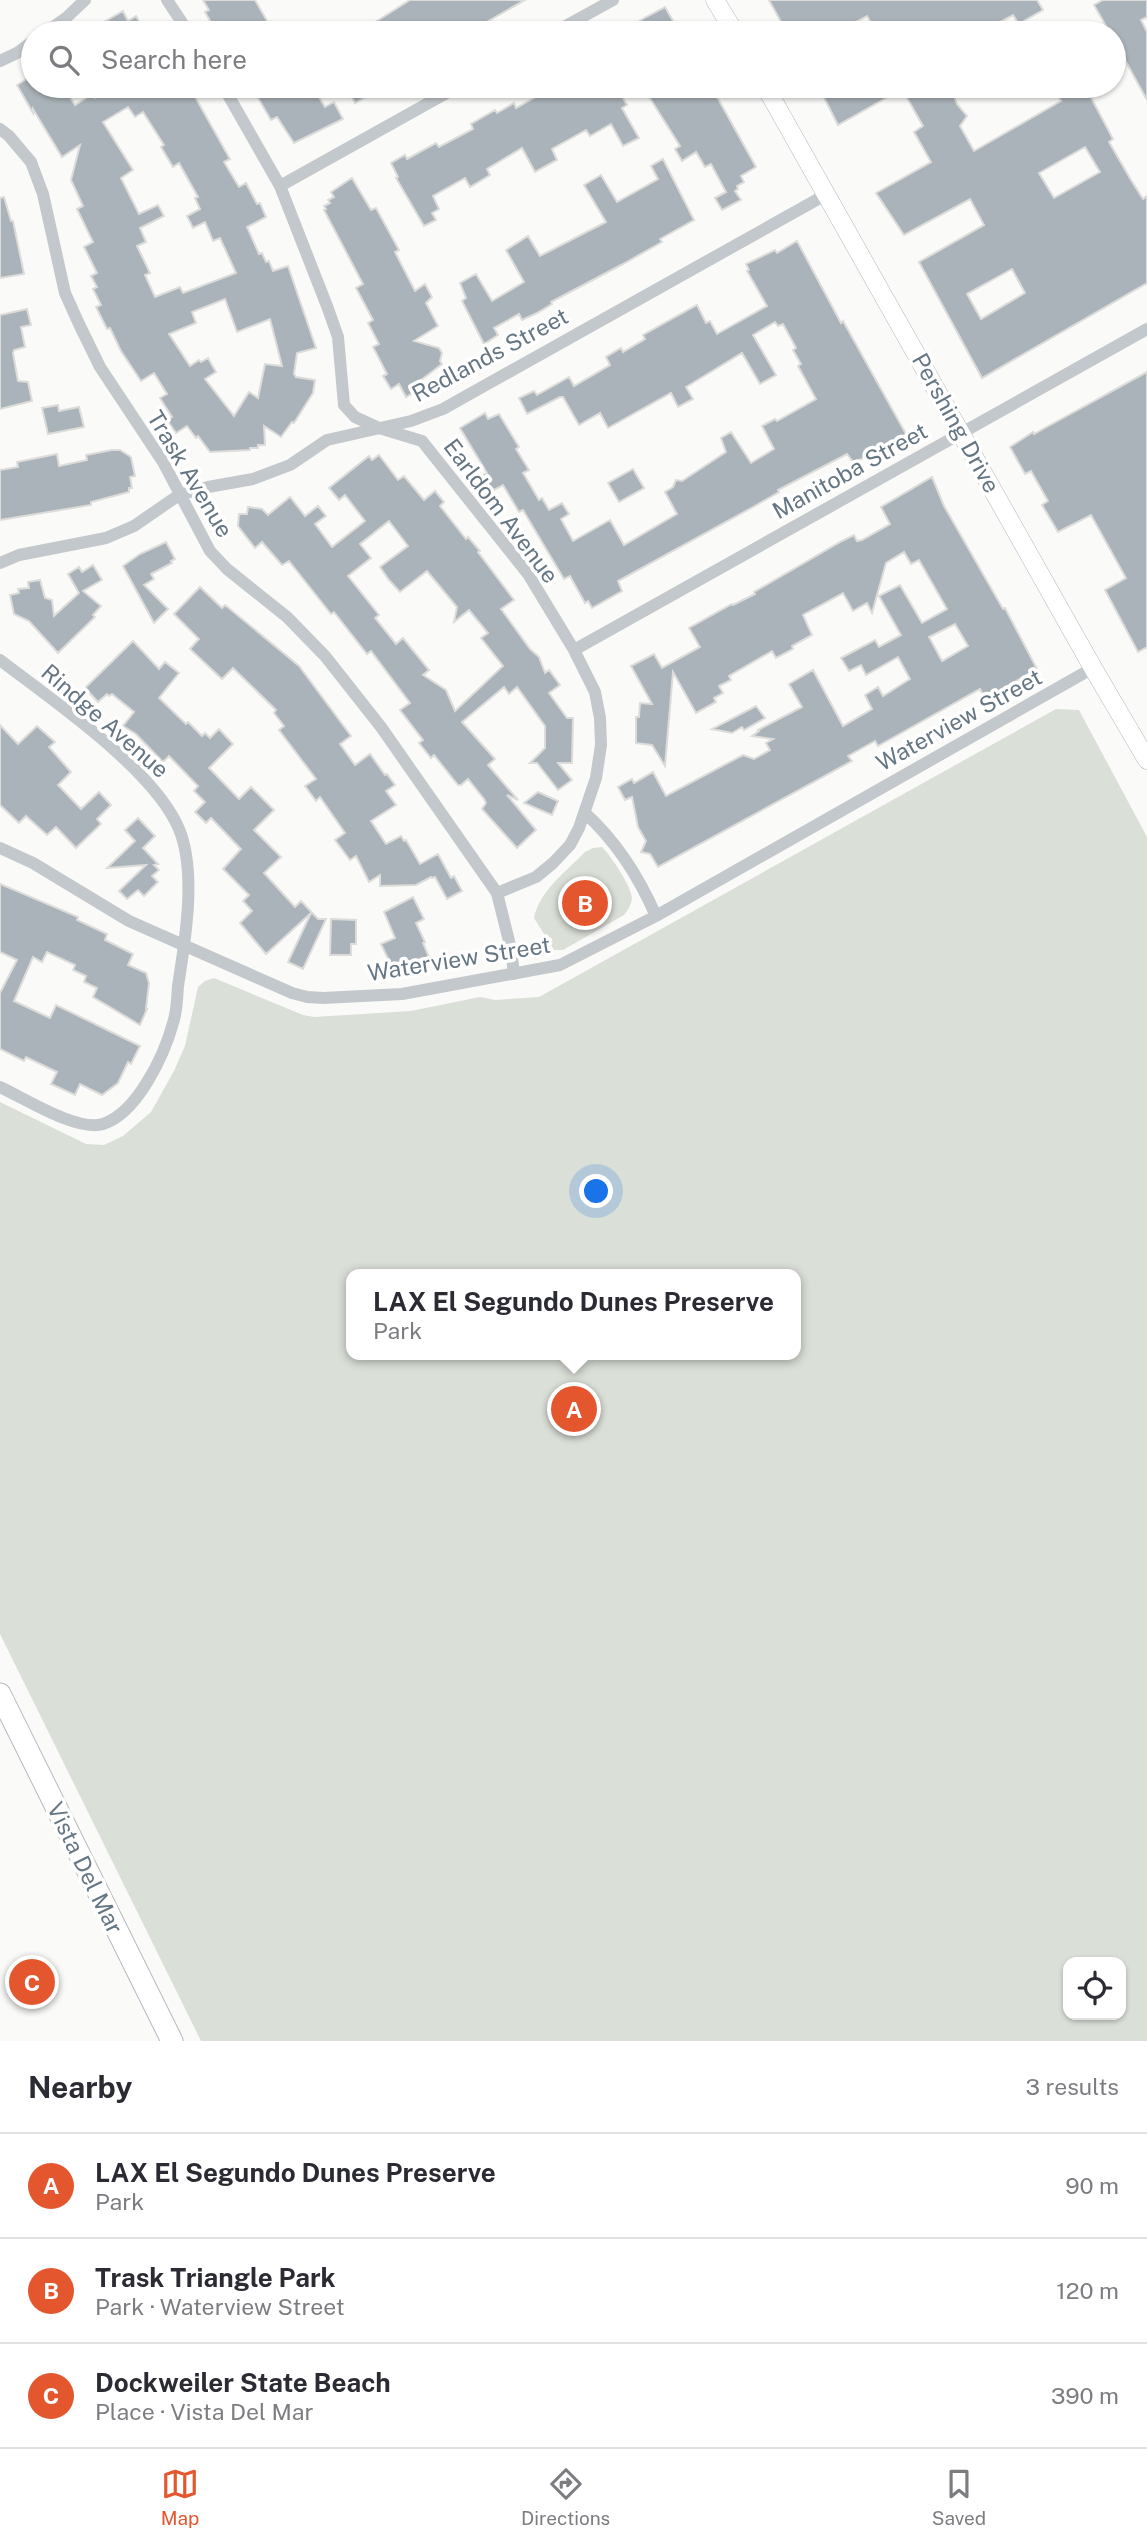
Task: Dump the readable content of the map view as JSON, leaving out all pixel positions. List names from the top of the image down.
{
  "streets": {
    "main road": ["Pershing Drive", "Vista Del Mar"],
    "street": [
      "Redlands Street",
      "Manitoba Street",
      "Trask Avenue",
      "Earldom Avenue",
      "Waterview Street",
      "Rindge Avenue"
    ]
  },
  "crossings": [
    ["Redlands Street", "Pershing Drive"],
    ["Redlands Street", "Trask Avenue"],
    ["Redlands Street", "Earldom Avenue"],
    ["Pershing Drive", "Manitoba Street"],
    ["Pershing Drive", "Waterview Street"],
    ["Manitoba Street", "Earldom Avenue"],
    ["Trask Avenue", "Earldom Avenue"],
    ["Waterview Street", "Rindge Avenue"]
  ],
  "page": {
    "search": "Search here",
    "pins": ["B", "A", "C"],
    "popup": ["LAX El Segundo Dunes Preserve", "Park"],
    "heading": ["Nearby", "3 results"],
    "list": [
      {
        "mark": "A",
        "name": "LAX El Segundo Dunes Preserve",
        "note": "Park",
        "value": "90 m"
      },
      {
        "mark": "B",
        "name": "Trask Triangle Park",
        "note": "Park · Waterview Street",
        "value": "120 m"
      },
      {
        "mark": "C",
        "name": "Dockweiler State Beach",
        "note": "Place · Vista Del Mar",
        "value": "390 m"
      }
    ],
    "nav": ["Map", "Directions", "Saved"]
  }
}
